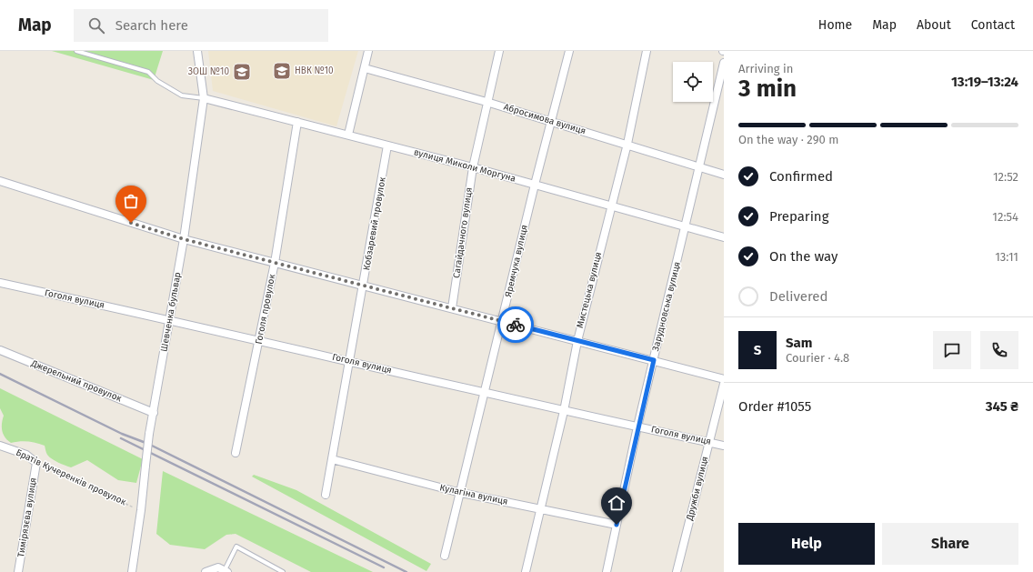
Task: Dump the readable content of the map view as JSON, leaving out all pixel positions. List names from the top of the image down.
{
  "streets": {
    "street": [
      "Абросимова вулиця",
      "вулиця Миколи Моргуна",
      "Кобзаревий провулок",
      "Сагайдачного вулиця",
      "Яремчука вулиця",
      "Мистецька вулиця",
      "Гоголя вулиця",
      "Зарудновська вулиця",
      "Гоголя провулок",
      "Шевченка бульвар",
      "Джерельний провулок",
      "Братів Кучеренків провулок",
      "Дружби вулиця",
      "Кулагіна вулиця",
      "Тимірязєва вулиця"
    ]
  },
  "crossings": [
    ["Абросимова вулиця", "Сагайдачного вулиця"],
    ["Абросимова вулиця", "Яремчука вулиця"],
    ["Абросимова вулиця", "Мистецька вулиця"],
    ["Абросимова вулиця", "Зарудновська вулиця"],
    ["вулиця Миколи Моргуна", "Кобзаревий провулок"],
    ["вулиця Миколи Моргуна", "Сагайдачного вулиця"],
    ["вулиця Миколи Моргуна", "Яремчука вулиця"],
    ["вулиця Миколи Моргуна", "Мистецька вулиця"],
    ["вулиця Миколи Моргуна", "Зарудновська вулиця"],
    ["вулиця Миколи Моргуна", "Гоголя провулок"],
    ["вулиця Миколи Моргуна", "Шевченка бульвар"],
    ["Кобзаревий провулок", "Гоголя вулиця"],
    ["Кобзаревий провулок", "Кулагіна вулиця"],
    ["Яремчука вулиця", "Гоголя вулиця"],
    ["Яремчука вулиця", "Кулагіна вулиця"],
    ["Мистецька вулиця", "Гоголя вулиця"],
    ["Мистецька вулиця", "Кулагіна вулиця"],
    ["Гоголя вулиця", "Зарудновська вулиця"],
    ["Гоголя вулиця", "Гоголя провулок"],
    ["Гоголя вулиця", "Шевченка бульвар"],
    ["Гоголя вулиця", "Дружби вулиця"],
    ["Зарудновська вулиця", "Кулагіна вулиця"],
    ["Шевченка бульвар", "Джерельний провулок"],
    ["Шевченка бульвар", "Братів Кучеренків провулок"],
    ["Братів Кучеренків провулок", "Тимірязєва вулиця"]
  ],
  "places": {
    "school or university": ["НВК №10", "ЗОШ №10"]
  },
  "page": {
    "header": "Map",
    "search": "Search here",
    "nav": [
      "Home",
      "Map",
      "About",
      "Contact"
    ],
    "heading": ["3 min", "Arriving in", "13:19–13:24"],
    "panel": [
      "Sam",
      "Courier · 4.8",
      "Order #1055",
      "345 ₴"
    ],
    "bar": "On the way · 290 m",
    "list": [
      ["Confirmed", "12:52"],
      ["Preparing", "12:54"],
      ["On the way", "13:11"],
      "Delivered"
    ],
    "round": "S",
    "buttons": ["Help", "Share"]
  }
}
